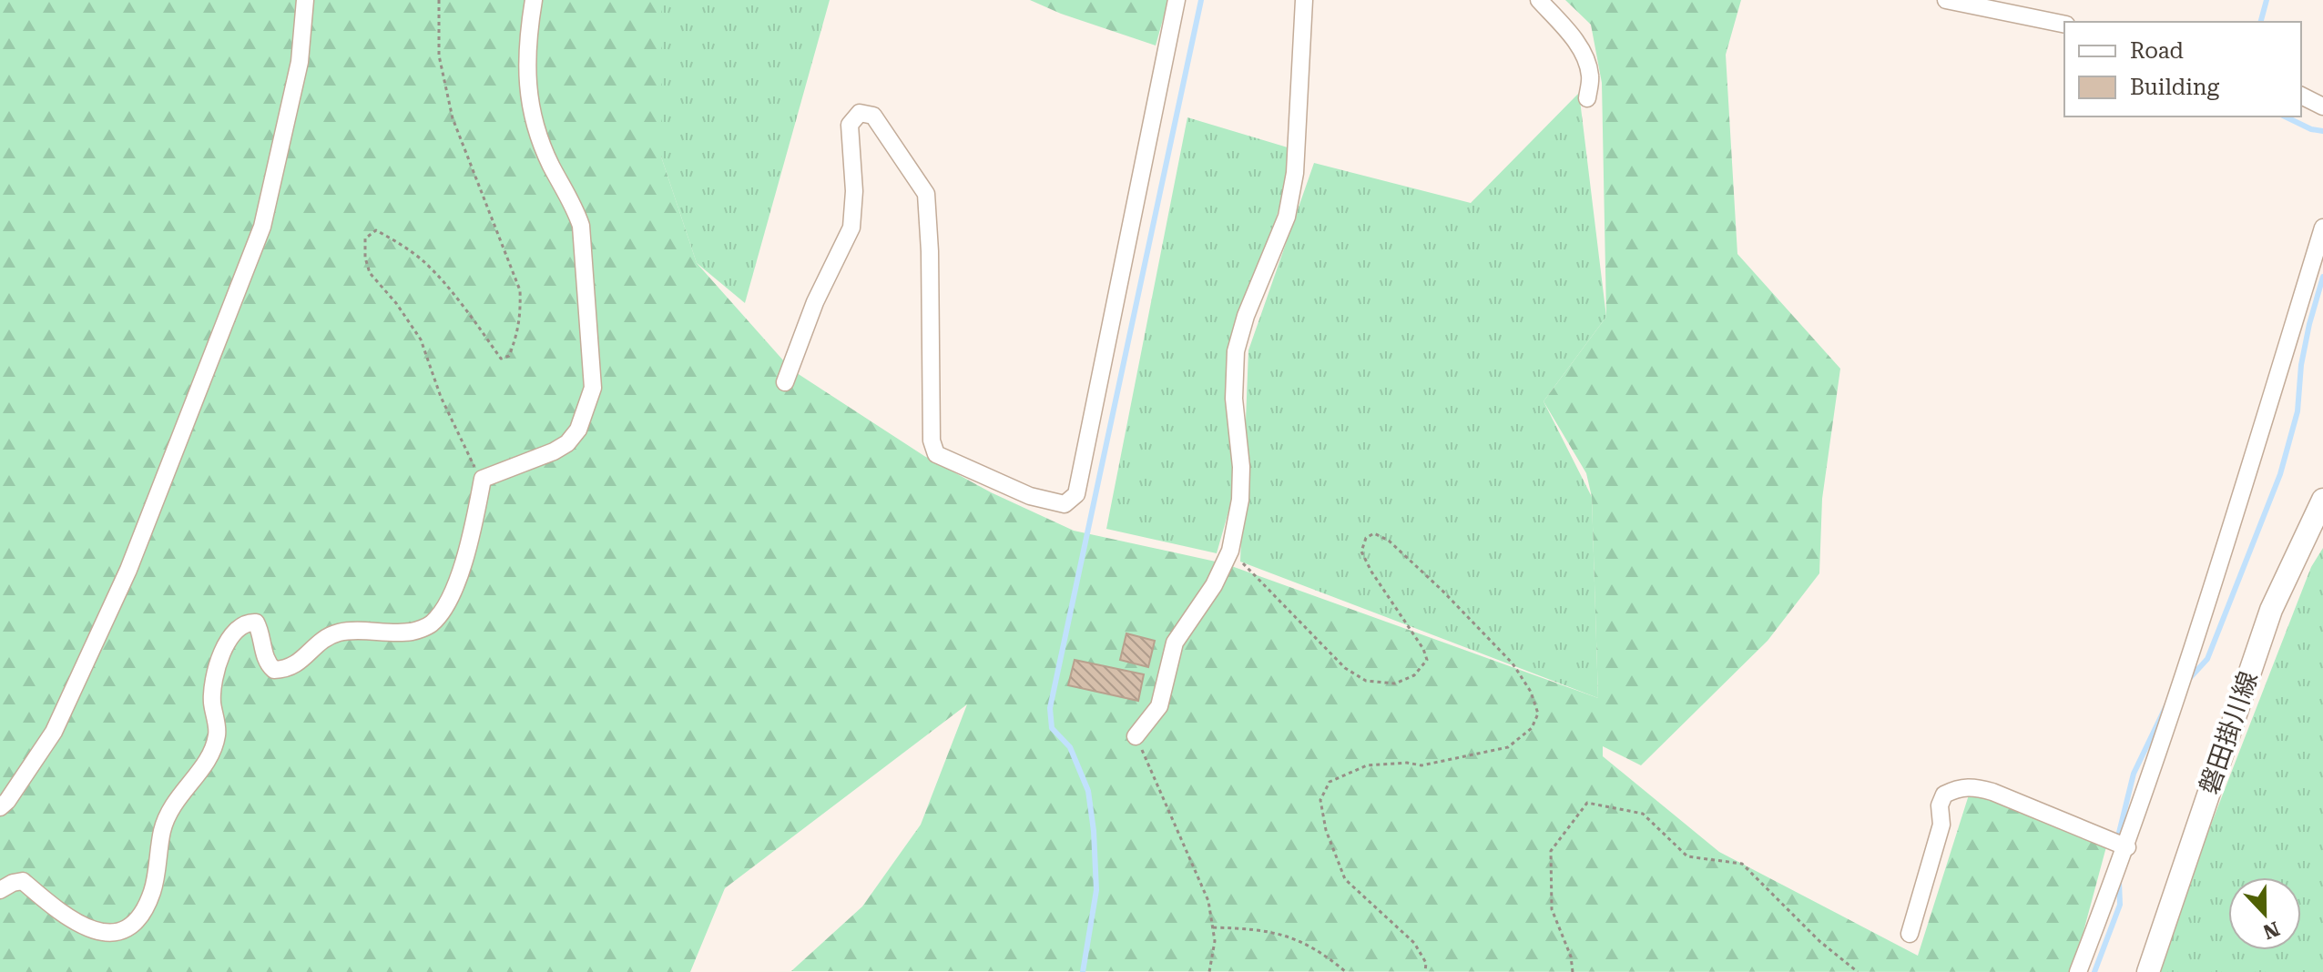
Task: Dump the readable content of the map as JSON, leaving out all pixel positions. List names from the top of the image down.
{
  "streets": {
    "main road": ["磐田掛川線"]
  },
  "legend": ["Road", "Building"],
  "north": "bottom"
}
